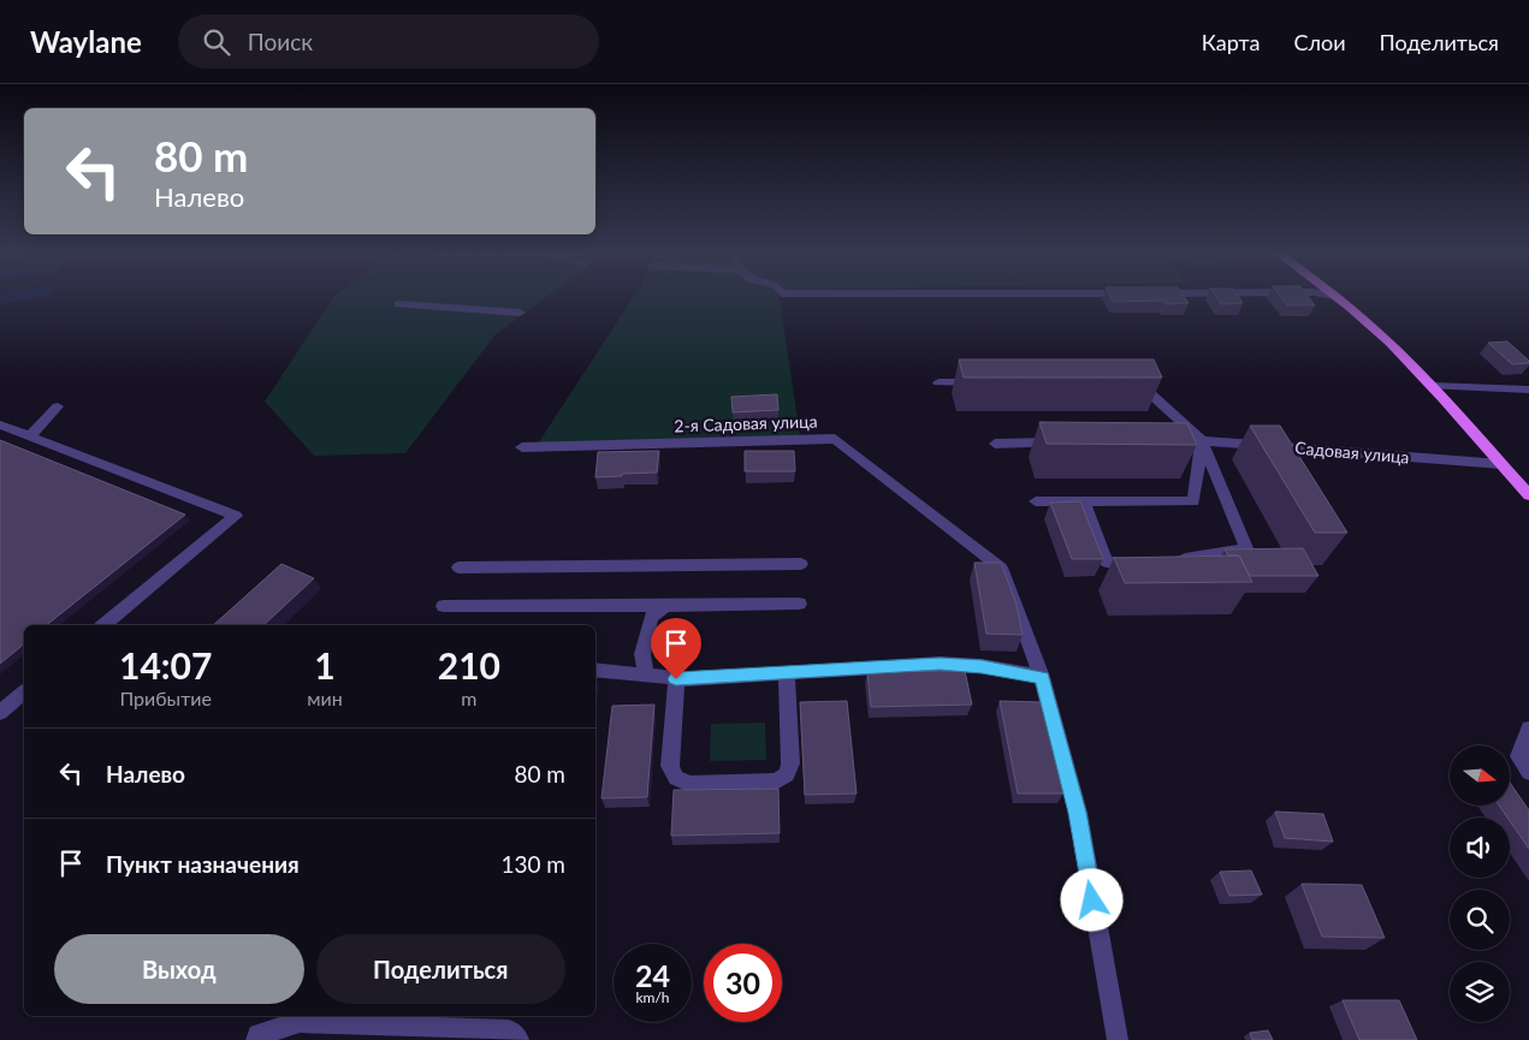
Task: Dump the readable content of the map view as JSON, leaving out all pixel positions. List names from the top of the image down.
{
  "streets": {
    "street": ["2-я Садовая улица", "Садовая улица"]
  },
  "north": "right",
  "page": {
    "header": "Waylane",
    "search": "Поиск",
    "nav": ["Карта", "Слои", "Поделиться"],
    "turn": ["80 m", "Налево"],
    "eta": [
      "14:07",
      "Прибытие",
      "1",
      "мин",
      "210",
      "m"
    ],
    "list": [
      {
        "name": "Налево",
        "value": "80 m"
      },
      {
        "name": "Пункт назначения",
        "value": "130 m"
      }
    ],
    "buttons": ["Выход", "Поделиться"],
    "speed": "24 km/h",
    "limit": "30"
  }
}
